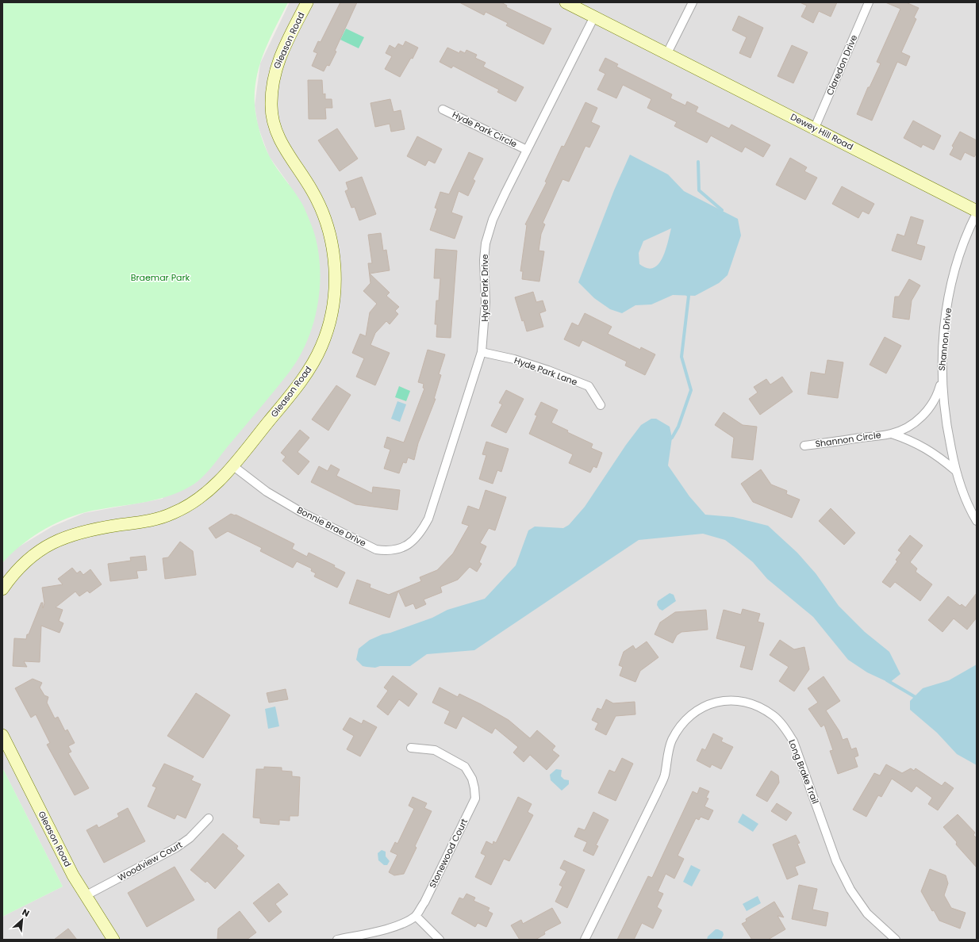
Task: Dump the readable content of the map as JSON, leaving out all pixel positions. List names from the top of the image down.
{
  "streets": {
    "street": [
      "Gleason Road",
      "Claredon Drive",
      "Hyde Park Circle",
      "Dewey Hill Road",
      "Hyde Park Drive",
      "Shannon Drive",
      "Hyde Park Lane",
      "Shannon Circle",
      "Bonnie Brae Drive",
      "Long Brake Trail",
      "Stonewood Court",
      "Woodview Court"
    ]
  },
  "crossings": [
    ["Gleason Road", "Bonnie Brae Drive"],
    ["Gleason Road", "Woodview Court"],
    ["Claredon Drive", "Dewey Hill Road"],
    ["Hyde Park Circle", "Hyde Park Drive"],
    ["Dewey Hill Road", "Hyde Park Drive"],
    ["Hyde Park Drive", "Hyde Park Lane"],
    ["Hyde Park Drive", "Bonnie Brae Drive"],
    ["Shannon Drive", "Shannon Circle"]
  ],
  "parks": ["Braemar Park"],
  "north": "top right"
}
